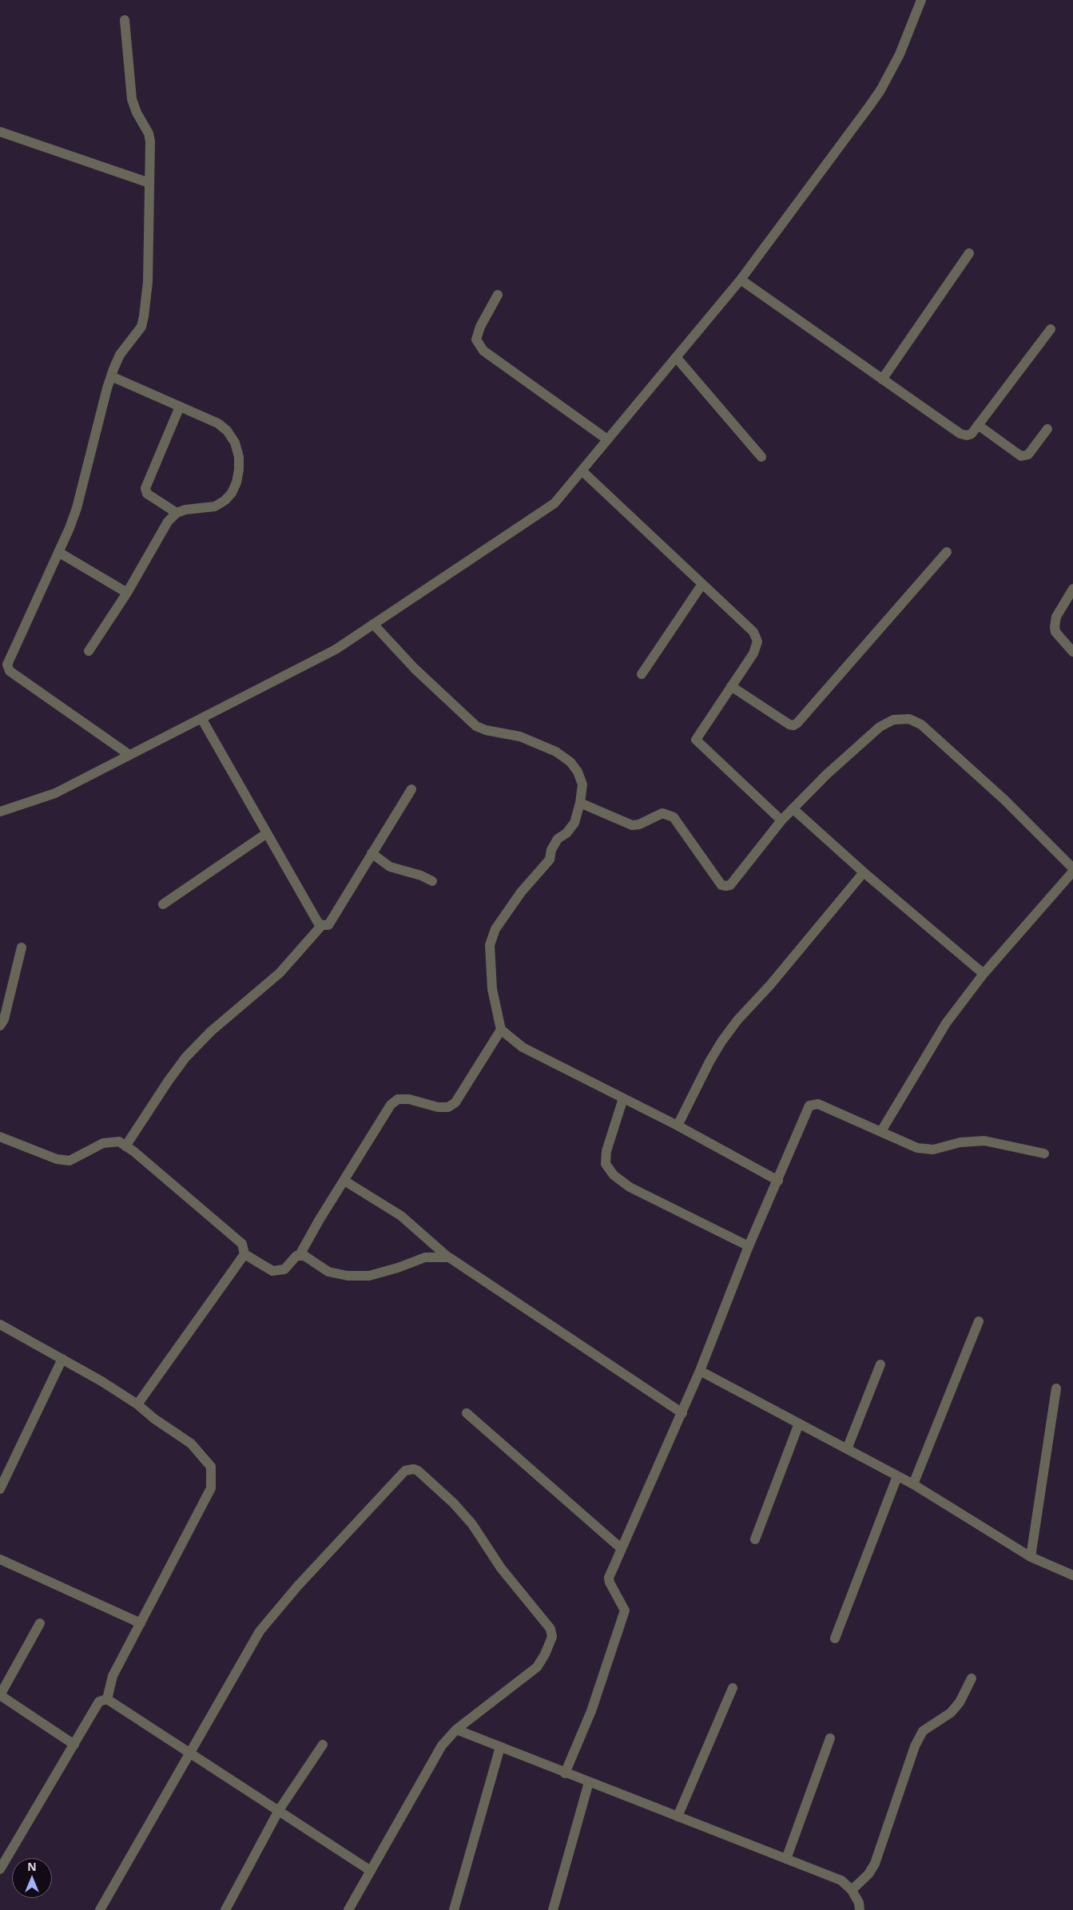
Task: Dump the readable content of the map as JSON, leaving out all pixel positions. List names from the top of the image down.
{
  "north": "top"
}
